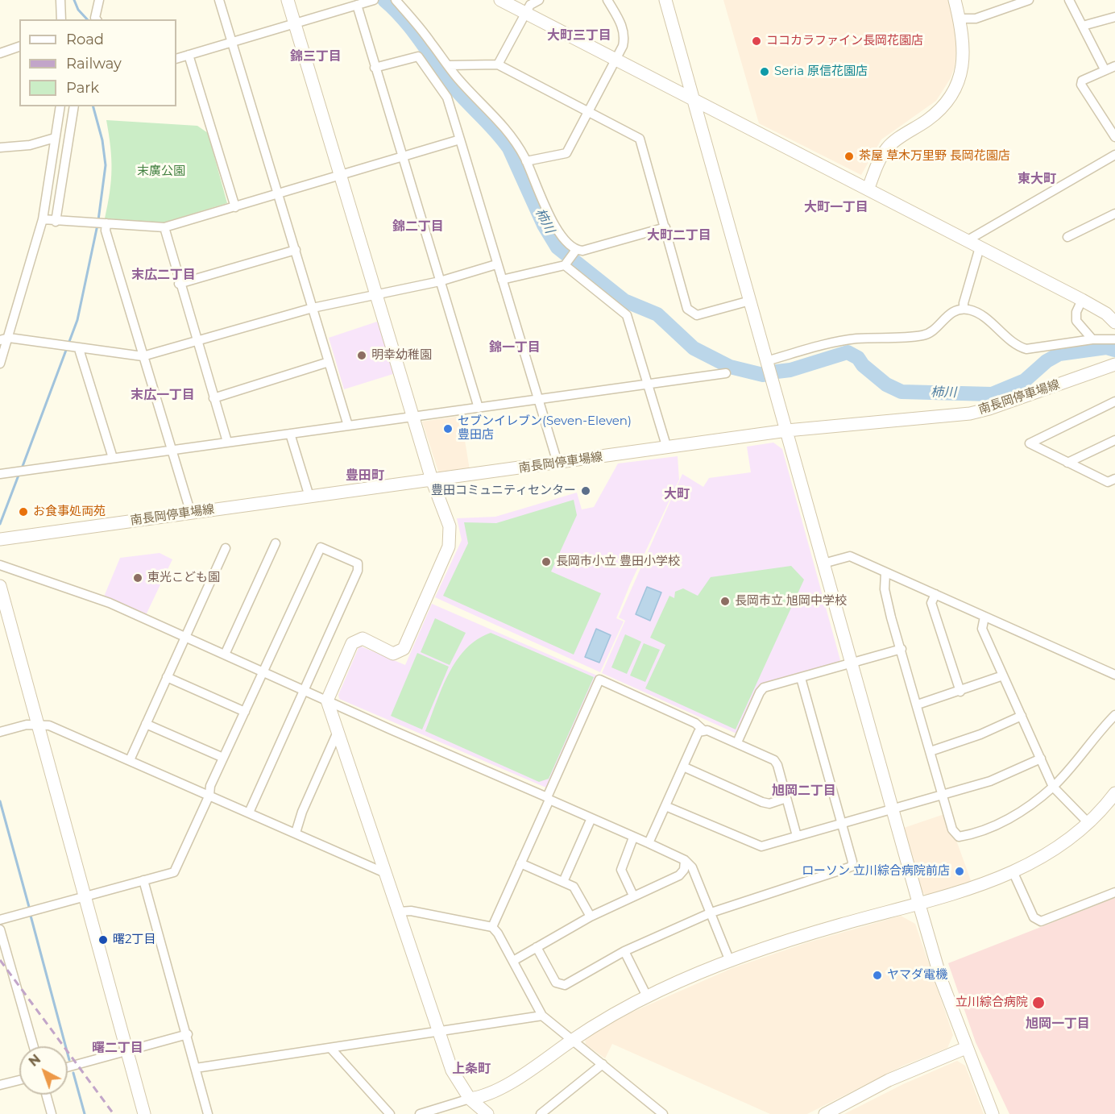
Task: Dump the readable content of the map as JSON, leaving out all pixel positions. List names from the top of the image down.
{
  "streets": {
    "street": ["南長岡停車場線"]
  },
  "districts": [
    "大町三丁目",
    "錦三丁目",
    "東大町",
    "大町一丁目",
    "錦二丁目",
    "大町二丁目",
    "末広二丁目",
    "錦一丁目",
    "末広一丁目",
    "豊田町",
    "大町",
    "旭岡二丁目",
    "旭岡一丁目",
    "曙二丁目",
    "上条町"
  ],
  "water": ["柿川"],
  "parks": ["末廣公園"],
  "places": [
    "ココカラファイン長岡花園店",
    "Seria 原信花園店",
    "茶屋 草木万里野 長岡花園店",
    "明幸幼稚園",
    "セブンイレブン(Seven-Eleven) 豊田店",
    "豊田コミュニティセンター",
    "お食事処両苑",
    "長岡市小立 豊田小学校",
    "東光こども園",
    "長岡市立 旭岡中学校",
    "ローソン 立川綜合病院前店",
    "曙2丁目",
    "ヤマダ電機",
    "立川綜合病院"
  ],
  "legend": ["Road", "Railway", "Park"],
  "north": "top left"
}
